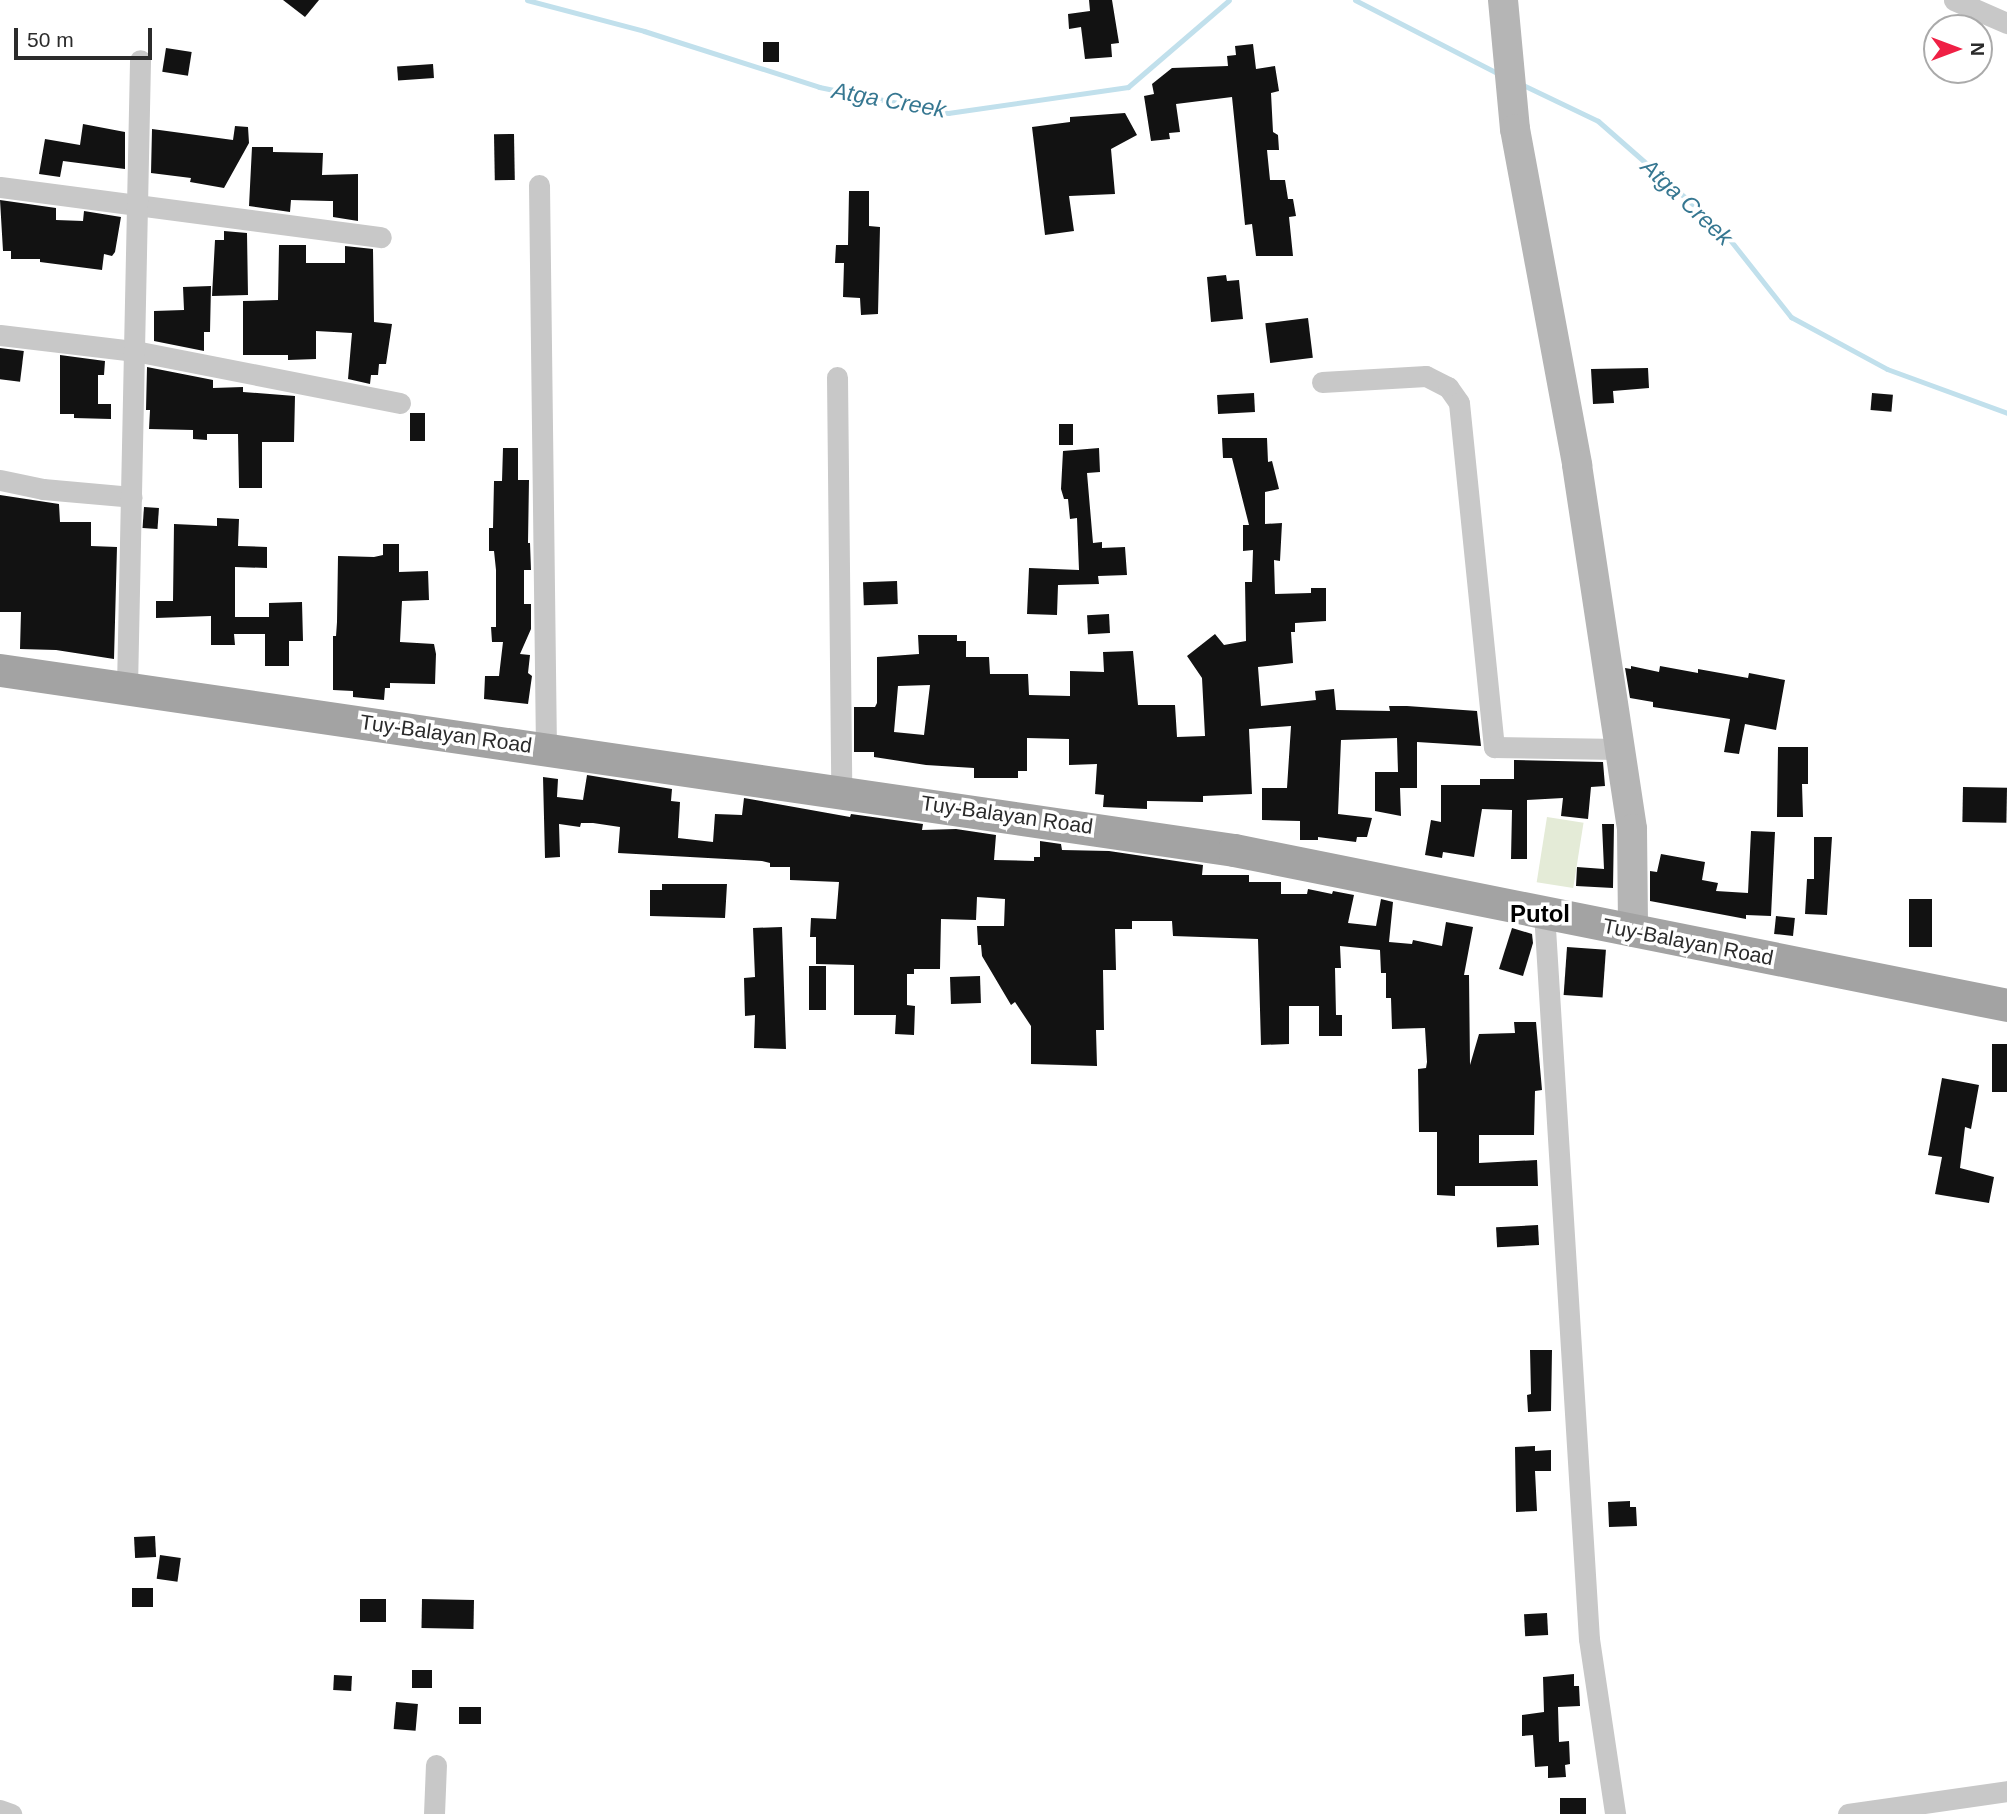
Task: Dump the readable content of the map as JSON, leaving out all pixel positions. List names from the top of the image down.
{
  "streets": {
    "main road": ["Tuy-Balayan Road"]
  },
  "districts": ["Putol"],
  "water": ["Atga Creek"],
  "scale_bar": "50 m",
  "north": "right"
}
